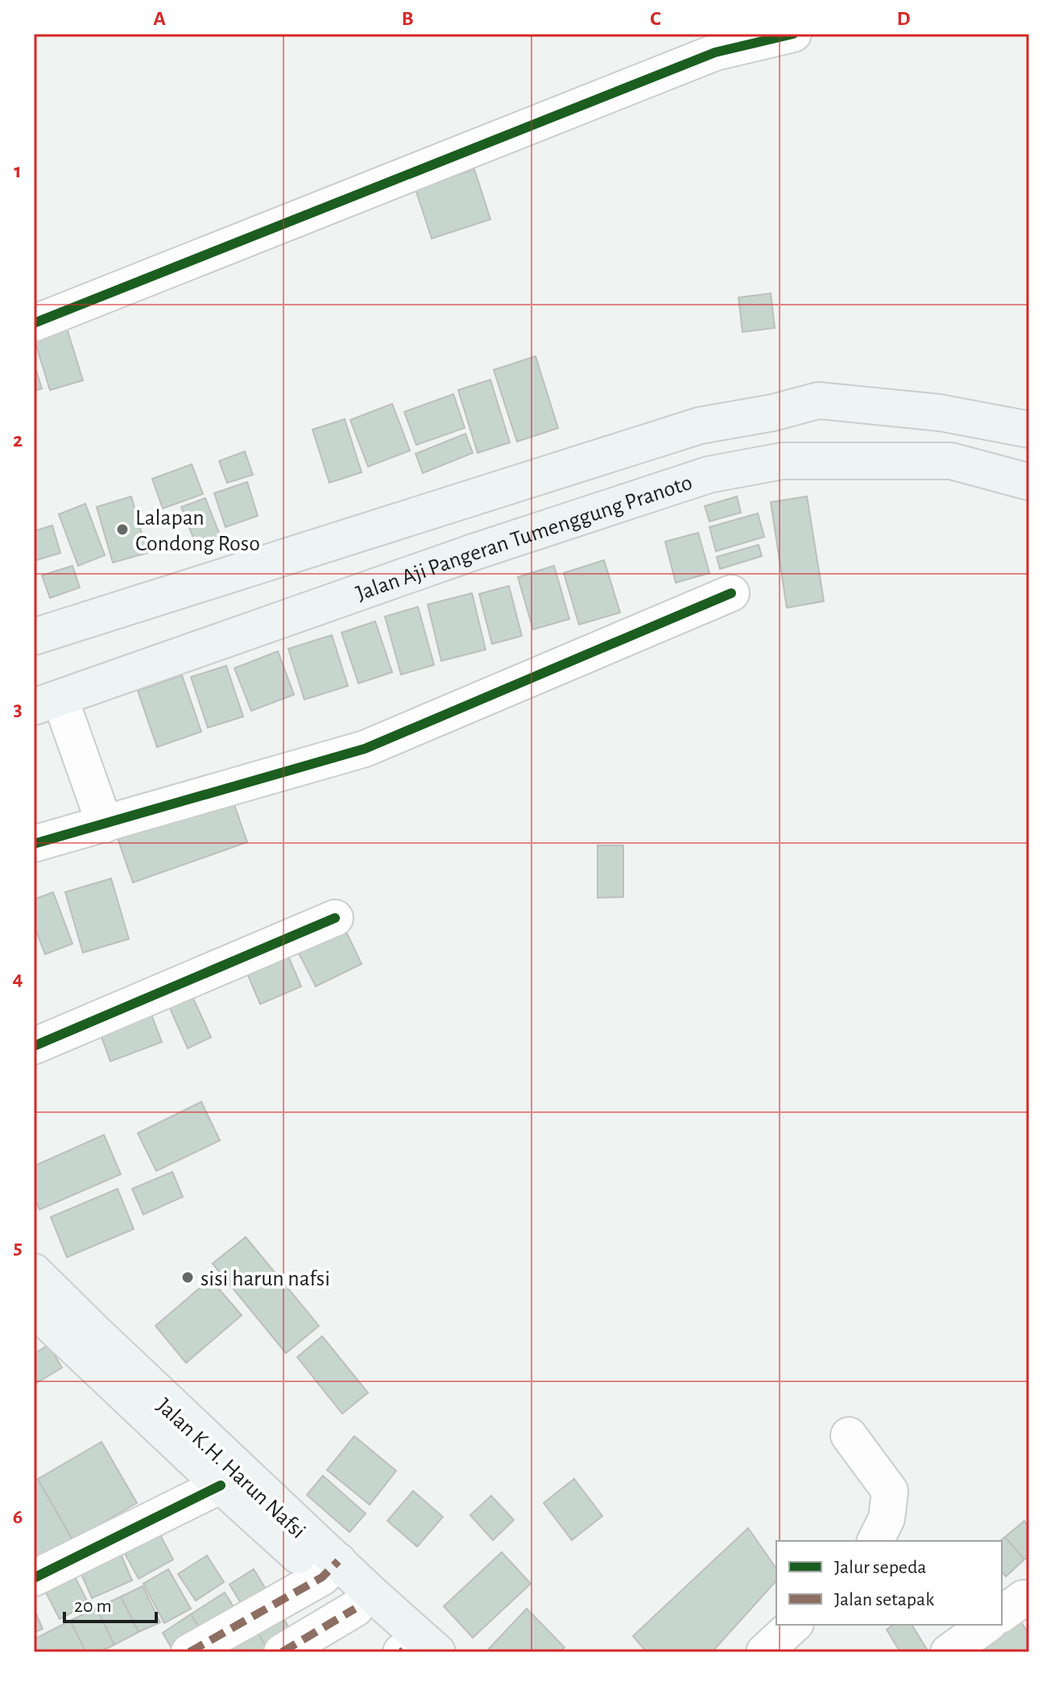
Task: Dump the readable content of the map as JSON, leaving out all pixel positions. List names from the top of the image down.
{
  "streets": {
    "main road": ["Jalan Aji Pangeran Tumenggung Pranoto", "Jalan K.H. Harun Nafsi"]
  },
  "places": ["Lalapan Condong Roso", "sisi harun nafsi"],
  "legend": ["Jalur sepeda", "Jalan setapak"],
  "scale_bar": "20 m",
  "grid": {
    "columns": [
      "A",
      "B",
      "C",
      "D"
    ],
    "rows": [
      "1",
      "2",
      "3",
      "4",
      "5",
      "6"
    ]
  }
}
